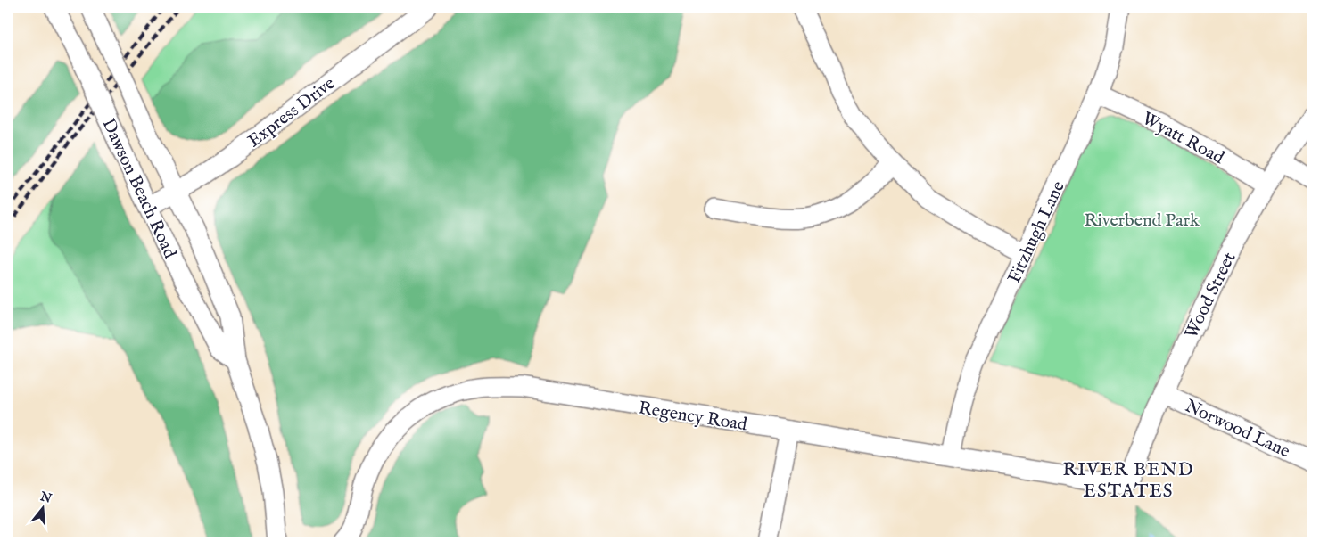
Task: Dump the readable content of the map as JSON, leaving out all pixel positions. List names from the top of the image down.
{
  "streets": {
    "street": [
      "Express Drive",
      "Wyatt Road",
      "Dawson Beach Road",
      "Fitzhugh Lane",
      "Wood Street",
      "Regency Road",
      "Norwood Lane"
    ]
  },
  "crossings": [
    ["Express Drive", "Dawson Beach Road"],
    ["Wyatt Road", "Fitzhugh Lane"],
    ["Wyatt Road", "Wood Street"],
    ["Fitzhugh Lane", "Regency Road"],
    ["Wood Street", "Regency Road"],
    ["Wood Street", "Norwood Lane"]
  ],
  "districts": ["RIVER BEND ESTATES"],
  "parks": ["Riverbend Park"],
  "north": "top"
}
